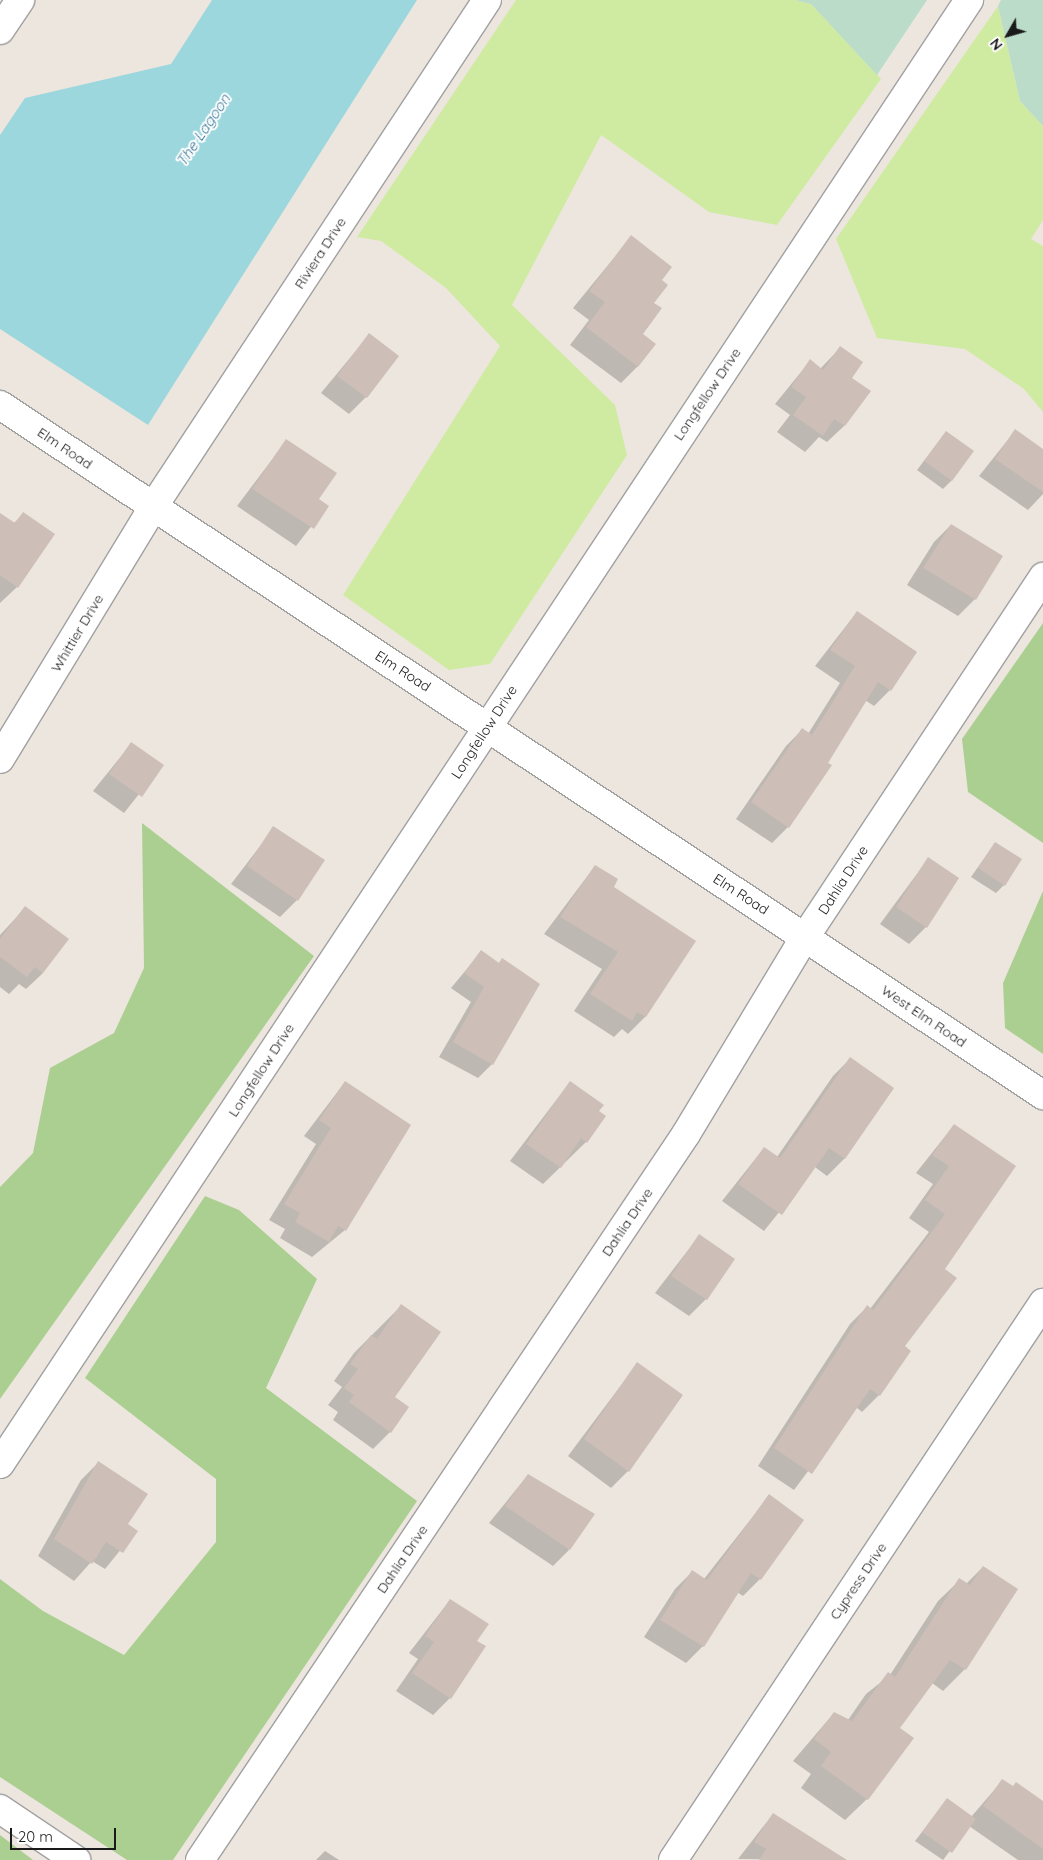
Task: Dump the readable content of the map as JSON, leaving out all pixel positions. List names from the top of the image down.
{
  "streets": {
    "street": [
      "Riviera Drive",
      "Longfellow Drive",
      "Elm Road",
      "Whittier Drive",
      "Dahlia Drive",
      "West Elm Road",
      "Cypress Drive"
    ]
  },
  "crossings": [
    ["Riviera Drive", "Elm Road"],
    ["Riviera Drive", "Whittier Drive"],
    ["Longfellow Drive", "Elm Road"],
    ["Elm Road", "Whittier Drive"],
    ["Elm Road", "Dahlia Drive"],
    ["Elm Road", "West Elm Road"],
    ["Dahlia Drive", "West Elm Road"]
  ],
  "water": ["The Lagoon"],
  "scale_bar": "20 m",
  "north": "bottom left"
}
